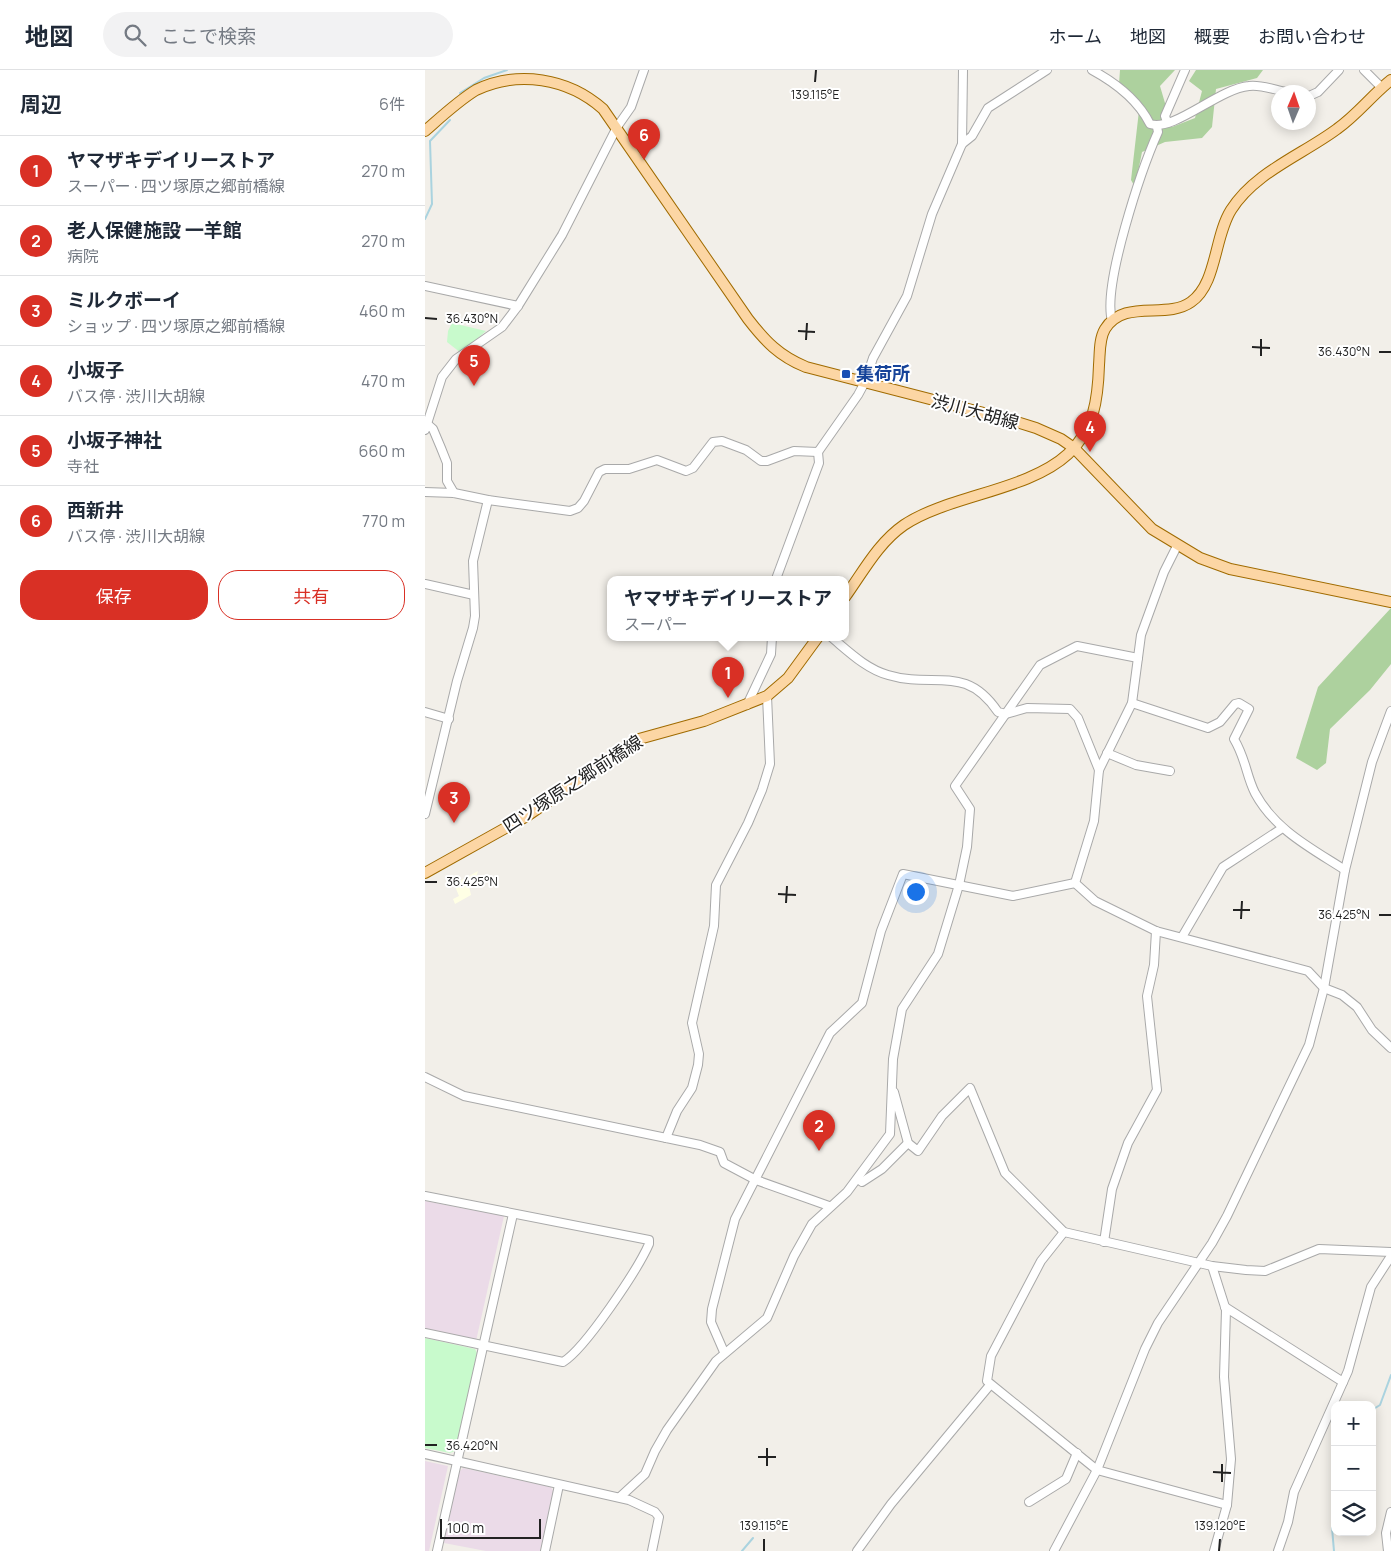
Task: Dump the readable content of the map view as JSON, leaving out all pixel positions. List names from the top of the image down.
{
  "streets": {
    "main road": ["渋川大胡線", "四ツ塚原之郷前橋線"]
  },
  "places": {
    "transit": ["集荷所"]
  },
  "scale_bar": "100 m",
  "north": "top",
  "page": {
    "header": "地図",
    "search": "ここで検索",
    "nav": [
      "ホーム",
      "地図",
      "概要",
      "お問い合わせ"
    ],
    "heading": ["周辺", "6件"],
    "pins": [
      "6",
      "5",
      "4",
      "1",
      "3",
      "2"
    ],
    "list": [
      {
        "mark": "1",
        "name": "ヤマザキデイリーストア",
        "note": "スーパー · 四ツ塚原之郷前橋線",
        "value": "270 m"
      },
      {
        "mark": "2",
        "name": "老人保健施設 一羊館",
        "note": "病院",
        "value": "270 m"
      },
      {
        "mark": "3",
        "name": "ミルクボーイ",
        "note": "ショップ · 四ツ塚原之郷前橋線",
        "value": "460 m"
      },
      {
        "mark": "4",
        "name": "小坂子",
        "note": "バス停 · 渋川大胡線",
        "value": "470 m"
      },
      {
        "mark": "5",
        "name": "小坂子神社",
        "note": "寺社",
        "value": "660 m"
      },
      {
        "mark": "6",
        "name": "西新井",
        "note": "バス停 · 渋川大胡線",
        "value": "770 m"
      }
    ],
    "buttons": ["保存", "共有"],
    "popup": ["ヤマザキデイリーストア", "スーパー"],
    "map_buttons": ["+", "−"],
    "scale": "100 m"
  },
  "coordinates": [
    "139.115°E",
    "36.430°N",
    "36.425°N",
    "36.420°N",
    "139.120°E"
  ]
}
